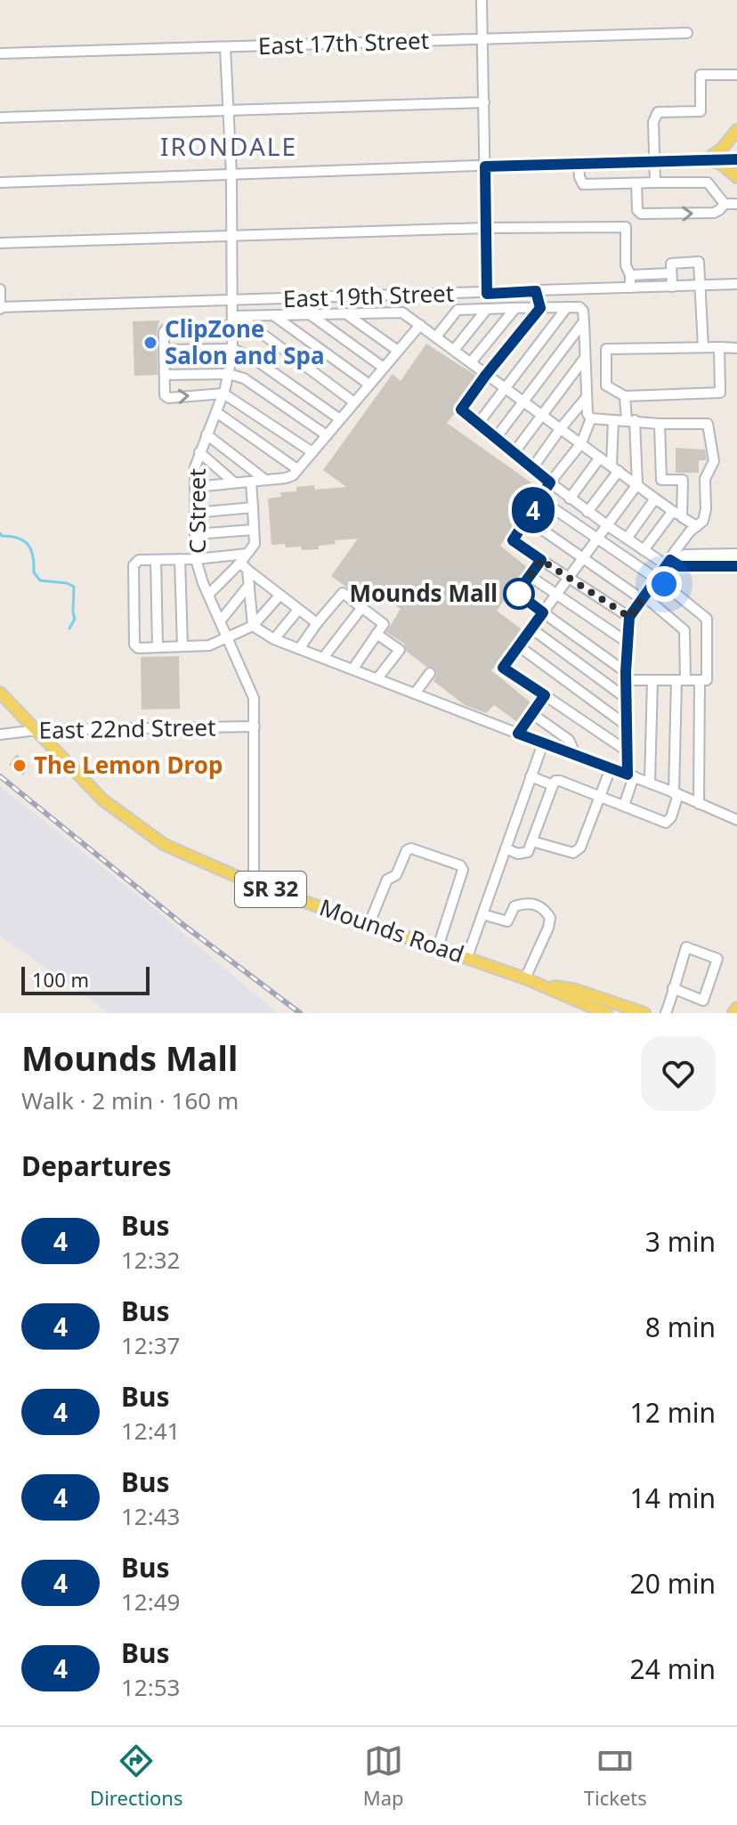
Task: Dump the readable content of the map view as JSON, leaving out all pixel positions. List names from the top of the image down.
{
  "streets": {
    "main road": ["SR 32", "Mounds Road"],
    "street": [
      "East 17th Street",
      "East 19th Street",
      "C Street",
      "East 22nd Street"
    ]
  },
  "crossings": [
    ["East 17th Street", "C Street"],
    ["East 19th Street", "C Street"],
    ["C Street", "East 22nd Street"],
    ["C Street", "Mounds Road"],
    ["East 22nd Street", "SR 32"],
    ["East 22nd Street", "Mounds Road"],
    ["SR 32", "Mounds Road"]
  ],
  "districts": ["IRONDALE"],
  "places": ["ClipZone Salon and Spa", "Mounds Mall", "The Lemon Drop"],
  "lines": ["bus line 4"],
  "scale_bar": "100 m",
  "page": {
    "on_map": "4",
    "scale": "100 m",
    "heading": [
      ["Mounds Mall", "Walk · 2 min · 160 m"],
      "Departures"
    ],
    "list": [
      {
        "mark": "4",
        "name": "Bus",
        "note": "12:32",
        "value": "3 min"
      },
      {
        "mark": "4",
        "name": "Bus",
        "note": "12:37",
        "value": "8 min"
      },
      {
        "mark": "4",
        "name": "Bus",
        "note": "12:41",
        "value": "12 min"
      },
      {
        "mark": "4",
        "name": "Bus",
        "note": "12:43",
        "value": "14 min"
      },
      {
        "mark": "4",
        "name": "Bus",
        "note": "12:49",
        "value": "20 min"
      },
      {
        "mark": "4",
        "name": "Bus",
        "note": "12:53",
        "value": "24 min"
      }
    ],
    "tabs": ["Directions", "Map", "Tickets"]
  }
}
